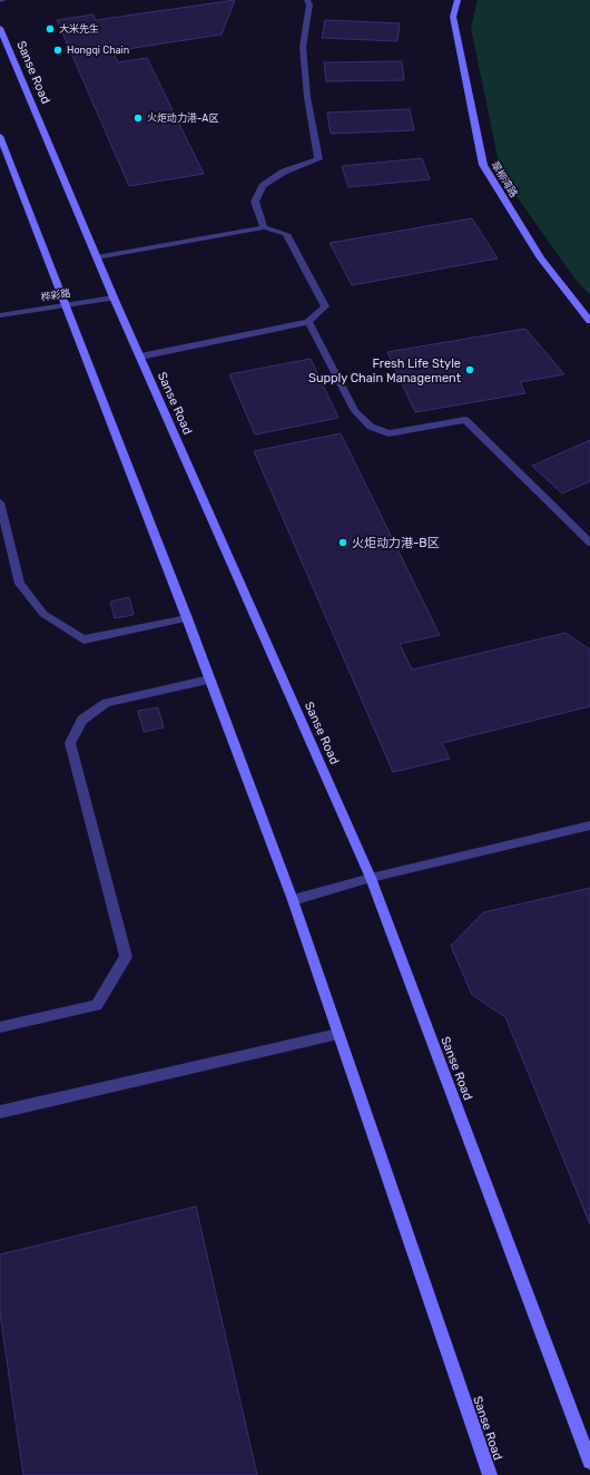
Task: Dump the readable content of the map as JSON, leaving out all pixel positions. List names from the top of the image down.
{
  "streets": {
    "street": ["Sanse Road", "翠柳湾路", "桦彩路"]
  },
  "crossings": [
    ["Sanse Road", "桦彩路"]
  ],
  "places": [
    "大米先生",
    "Hongqi Chain",
    "火炬动力港-A区",
    "Fresh Life Style Supply Chain Management",
    "火炬动力港-B区"
  ]
}
